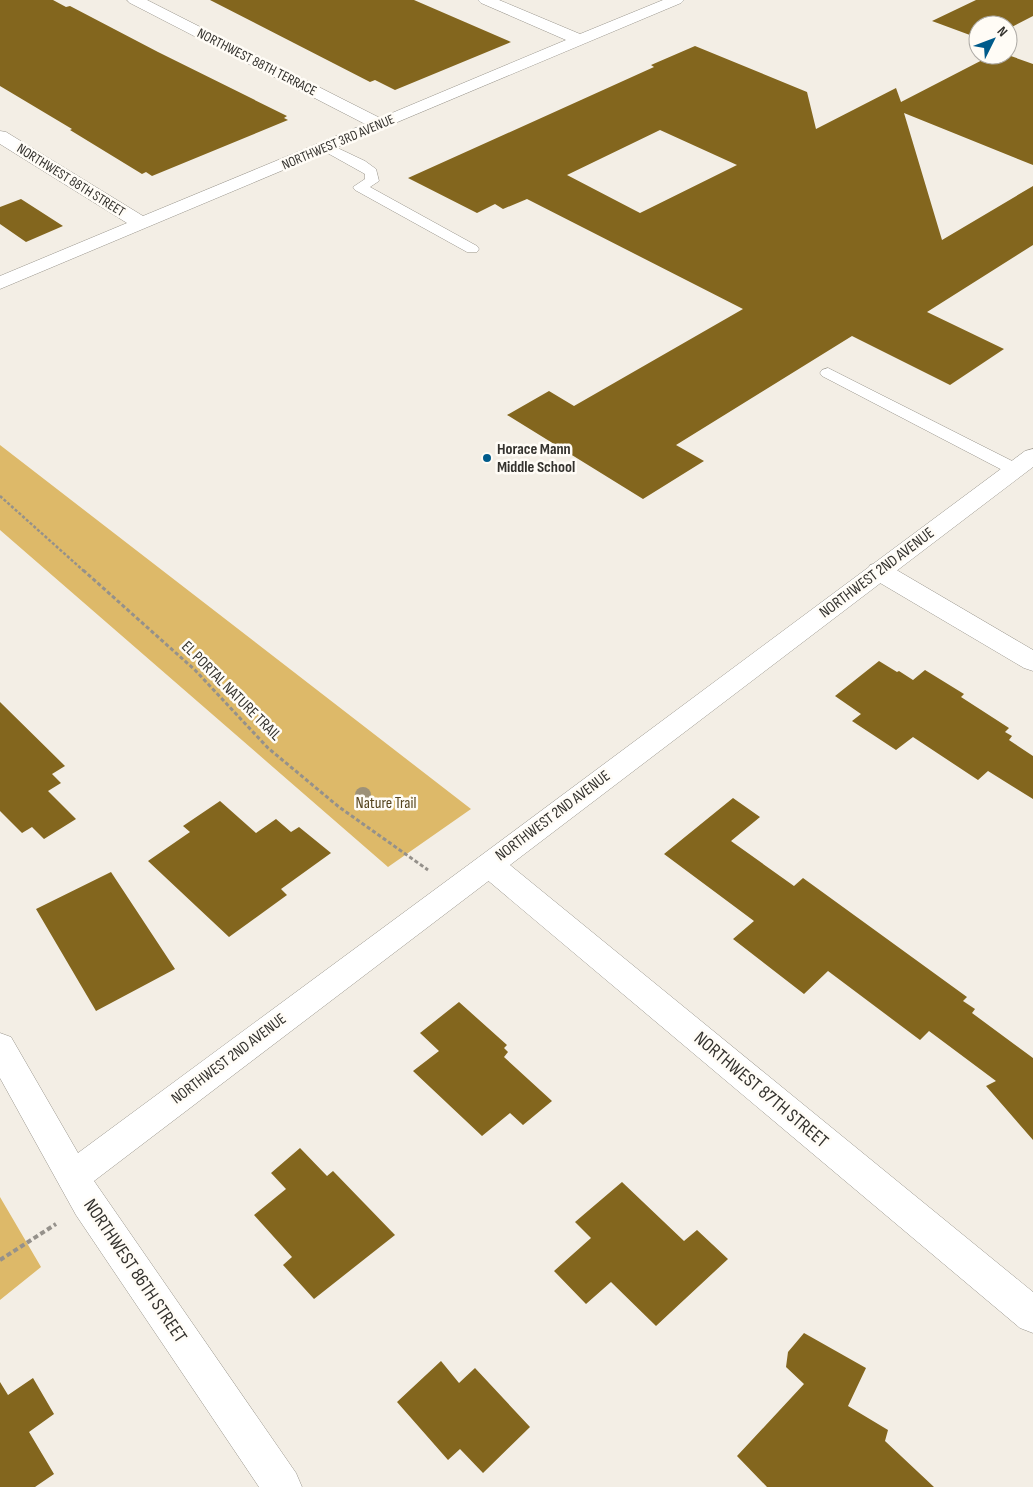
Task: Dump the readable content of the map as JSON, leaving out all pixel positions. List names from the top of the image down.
{
  "streets": {
    "street": [
      "NORTHWEST 88TH TERRACE",
      "NORTHWEST 3RD AVENUE",
      "NORTHWEST 88TH STREET",
      "NORTHWEST 2ND AVENUE",
      "NORTHWEST 87TH STREET",
      "NORTHWEST 86TH STREET"
    ],
    "path": ["EL PORTAL NATURE TRAIL"]
  },
  "crossings": [
    ["NORTHWEST 88TH TERRACE", "NORTHWEST 3RD AVENUE"],
    ["NORTHWEST 3RD AVENUE", "NORTHWEST 88TH STREET"],
    ["NORTHWEST 2ND AVENUE", "EL PORTAL NATURE TRAIL"],
    ["NORTHWEST 2ND AVENUE", "NORTHWEST 87TH STREET"],
    ["NORTHWEST 2ND AVENUE", "NORTHWEST 86TH STREET"]
  ],
  "parks": ["Nature Trail"],
  "places": ["Horace Mann Middle School"],
  "north": "top right"
}
